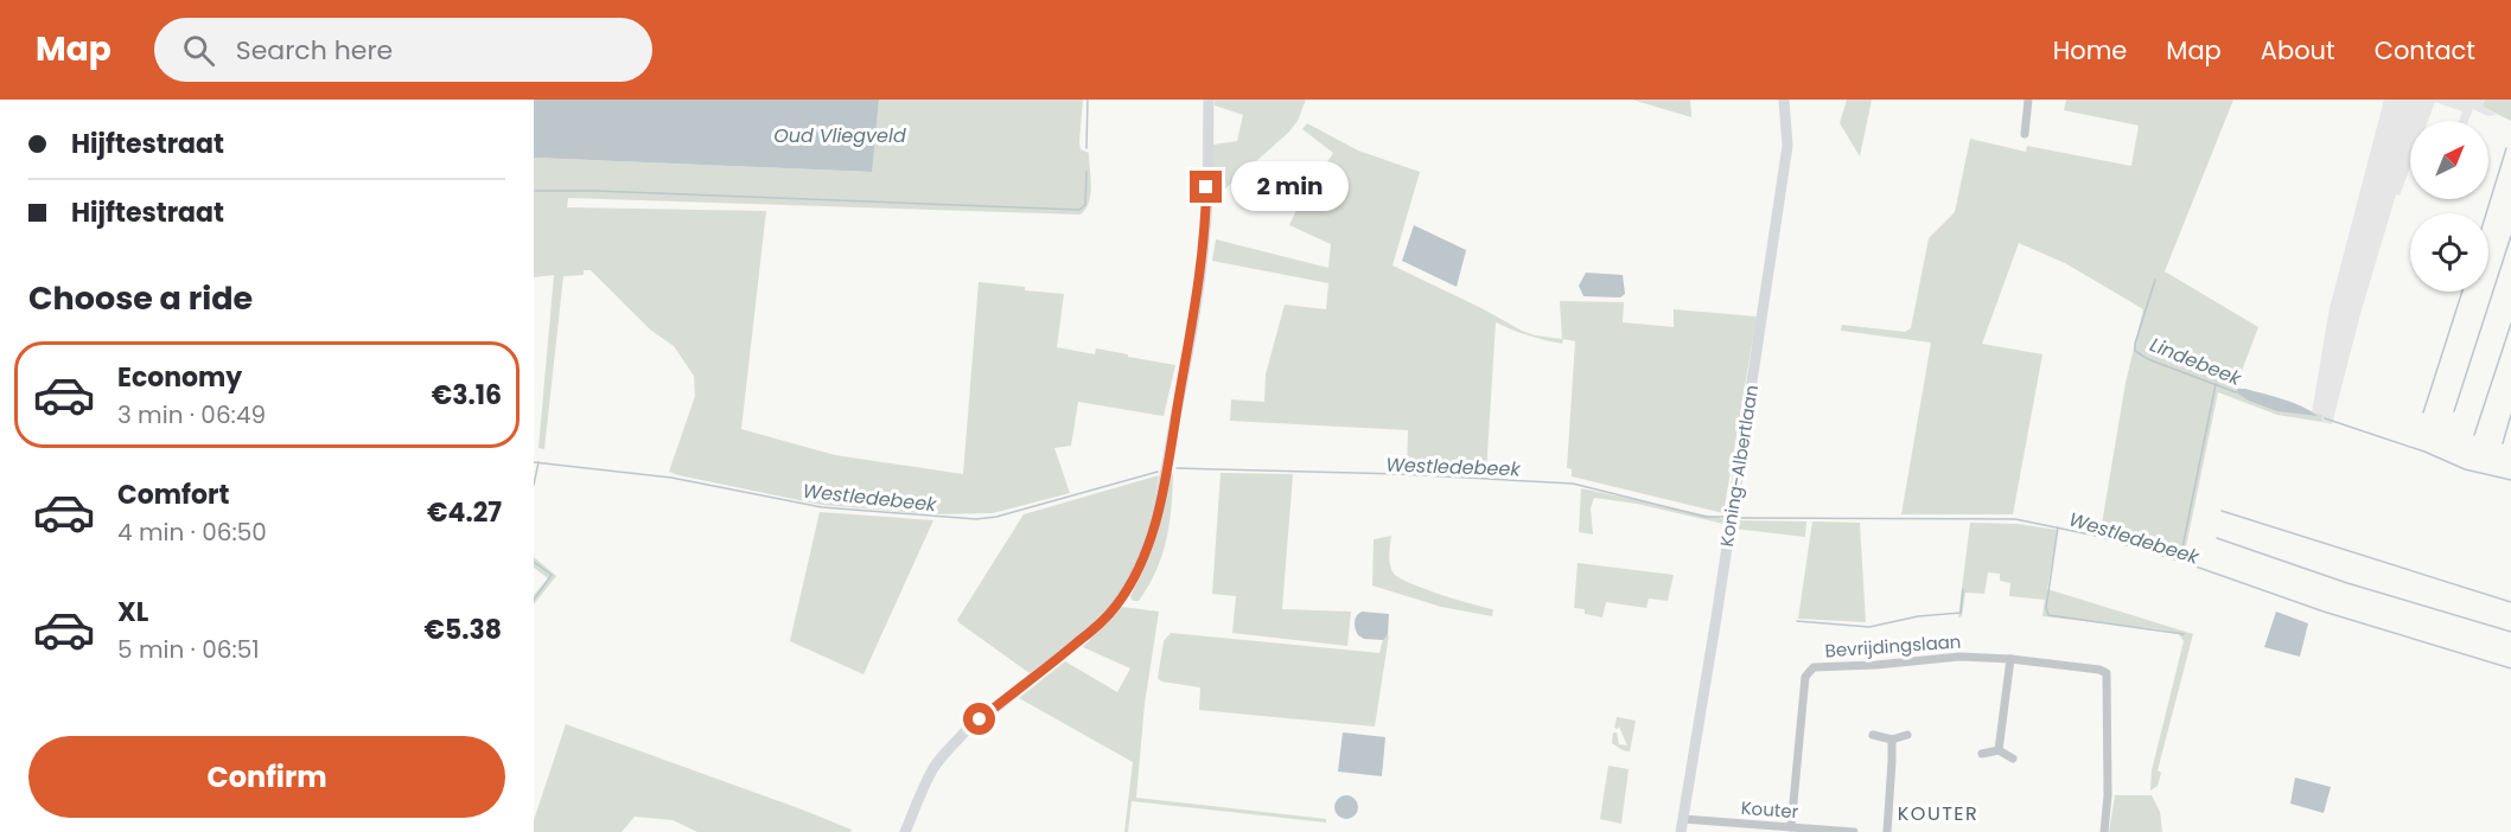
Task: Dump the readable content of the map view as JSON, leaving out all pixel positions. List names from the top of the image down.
{
  "streets": {
    "street": ["Koning-Albertlaan", "Bevrijdingslaan", "Kouter"]
  },
  "crossings": [
    ["Koning-Albertlaan", "Kouter"],
    ["Bevrijdingslaan", "Kouter"]
  ],
  "districts": ["KOUTER"],
  "water": ["Oud Vliegveld", "Lindebeek", "Westledebeek"],
  "north": "top right",
  "page": {
    "header": "Map",
    "search": "Search here",
    "nav": [
      "Home",
      "Map",
      "About",
      "Contact"
    ],
    "banner": ["Hijftestraat", "Hijftestraat"],
    "bubble": "2 min",
    "heading": "Choose a ride",
    "list": [
      {
        "name": "Economy",
        "note": "3 min · 06:49",
        "value": "€3.16"
      },
      {
        "name": "Comfort",
        "note": "4 min · 06:50",
        "value": "€4.27"
      },
      {
        "name": "XL",
        "note": "5 min · 06:51",
        "value": "€5.38"
      }
    ],
    "buttons": "Confirm"
  }
}
